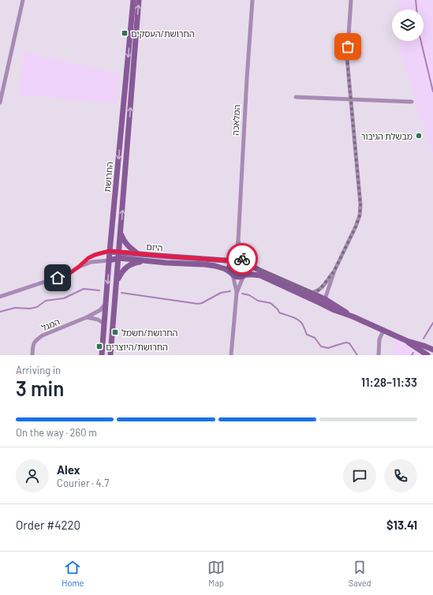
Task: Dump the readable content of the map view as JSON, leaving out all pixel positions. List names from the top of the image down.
{
  "streets": {
    "street": [
      "המלאכה",
      "החרושת",
      "היזם",
      "המגל"
    ]
  },
  "crossings": [
    ["המלאכה", "היזם"],
    ["החרושת", "היזם"],
    ["החרושת", "המגל"]
  ],
  "places": {
    "transit": ["החרושת/העסקים", "החרושת/חשמל", "החרושת/היוצרים"],
    "other": ["מבשלת הגיבור"]
  },
  "page": {
    "heading": ["3 min", "Arriving in", "11:28–11:33"],
    "panel": [
      "Alex",
      "Courier · 4.7",
      "Order #4220",
      "$13.41"
    ],
    "bar": "On the way · 260 m",
    "tabs": ["Home", "Map", "Saved"]
  }
}
